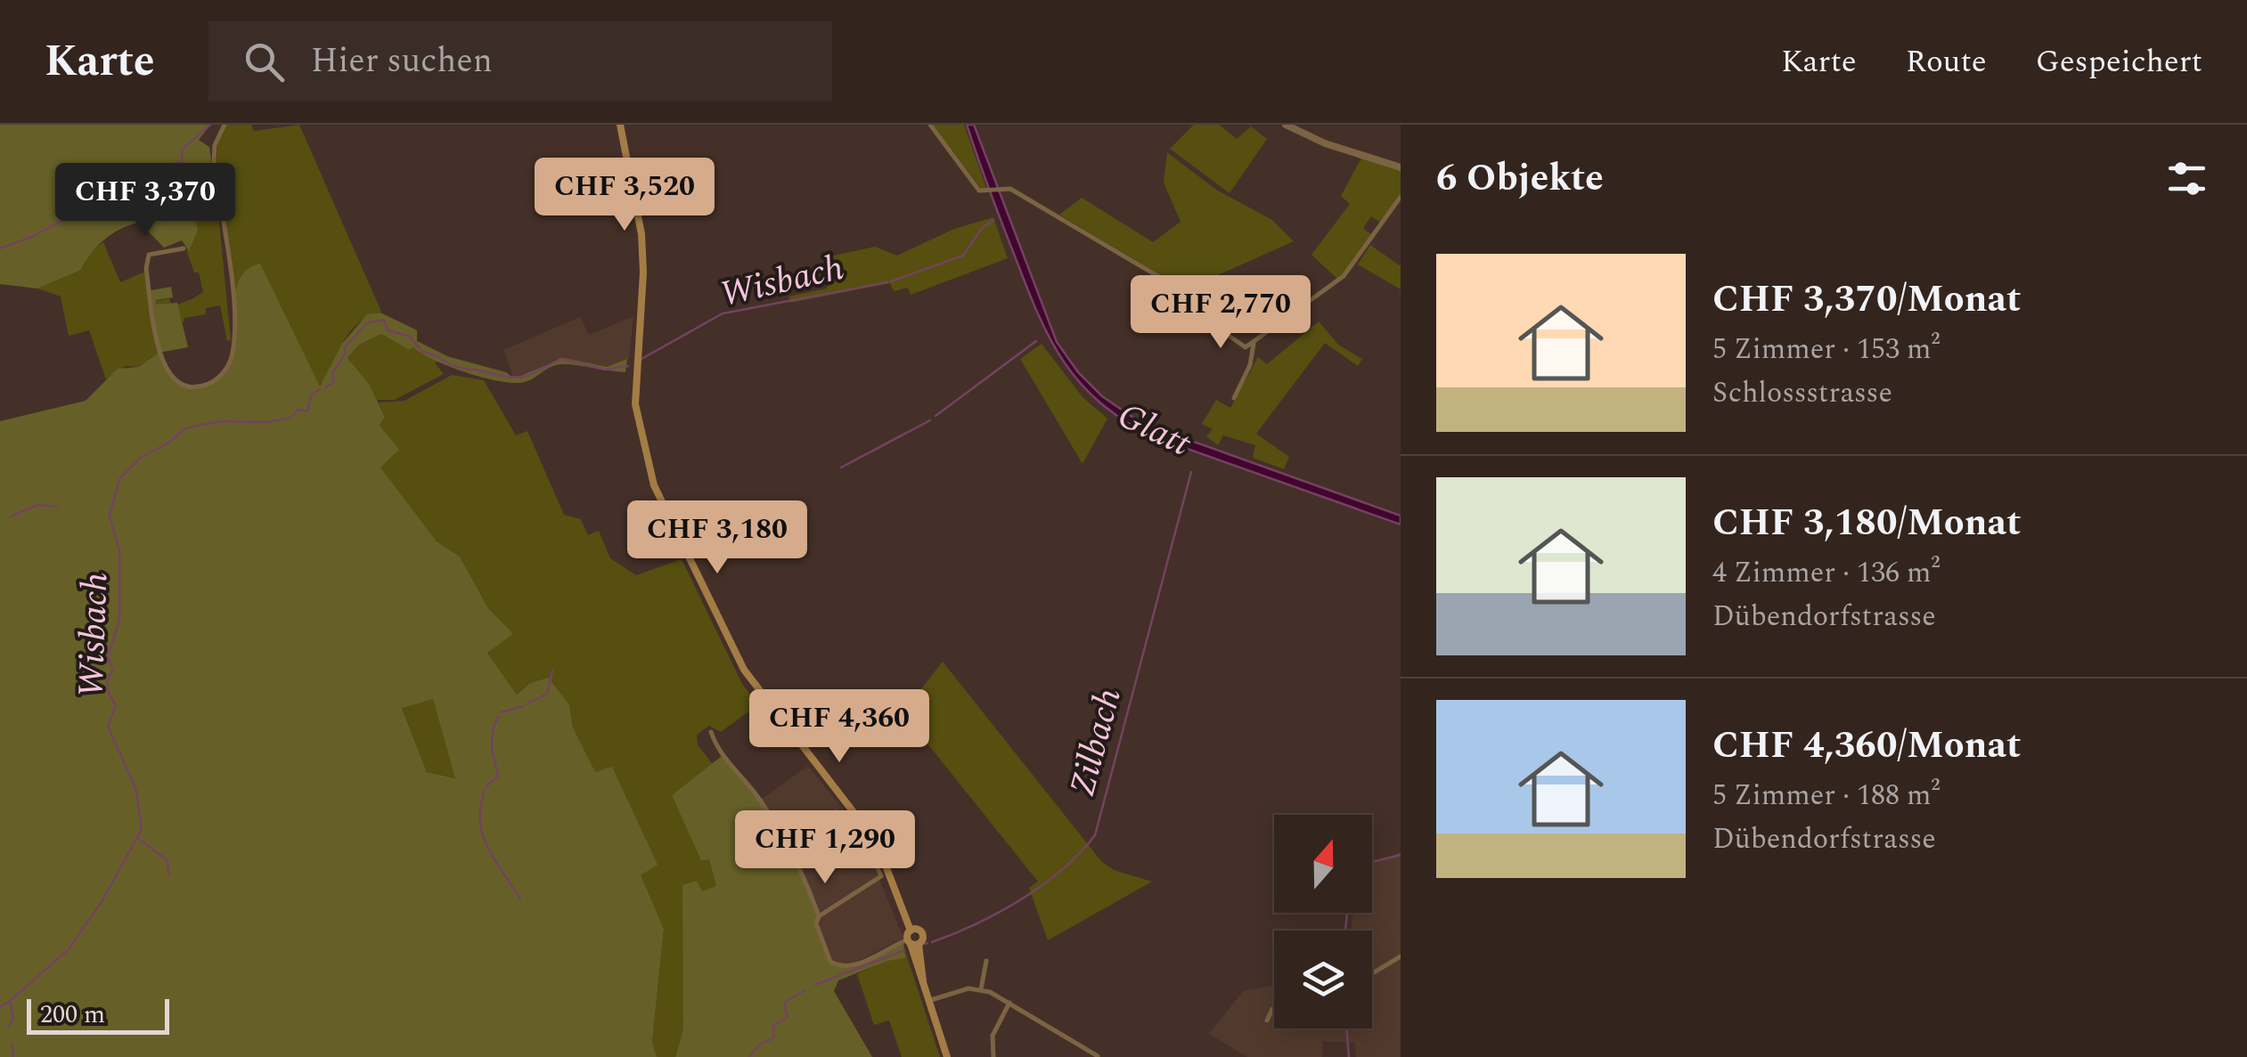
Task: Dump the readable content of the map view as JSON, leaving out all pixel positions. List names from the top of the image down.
{
  "water": ["Wisbach", "Glatt", "Zilbach"],
  "scale_bar": "200 m",
  "north": "top",
  "page": {
    "header": "Karte",
    "search": "Hier suchen",
    "nav": ["Karte", "Route", "Gespeichert"],
    "heading": "6 Objekte",
    "price": [
      "CHF 3,520",
      "CHF 3,370",
      "CHF 2,770",
      "CHF 3,180",
      "CHF 4,360",
      "CHF 1,290"
    ],
    "list": [
      {
        "name": "CHF 3,370/Monat",
        "note": "5 Zimmer · 153 m² · Schlossstrasse"
      },
      {
        "name": "CHF 3,180/Monat",
        "note": "4 Zimmer · 136 m² · Dübendorfstrasse"
      },
      {
        "name": "CHF 4,360/Monat",
        "note": "5 Zimmer · 188 m² · Dübendorfstrasse"
      }
    ],
    "scale": "200 m"
  }
}
